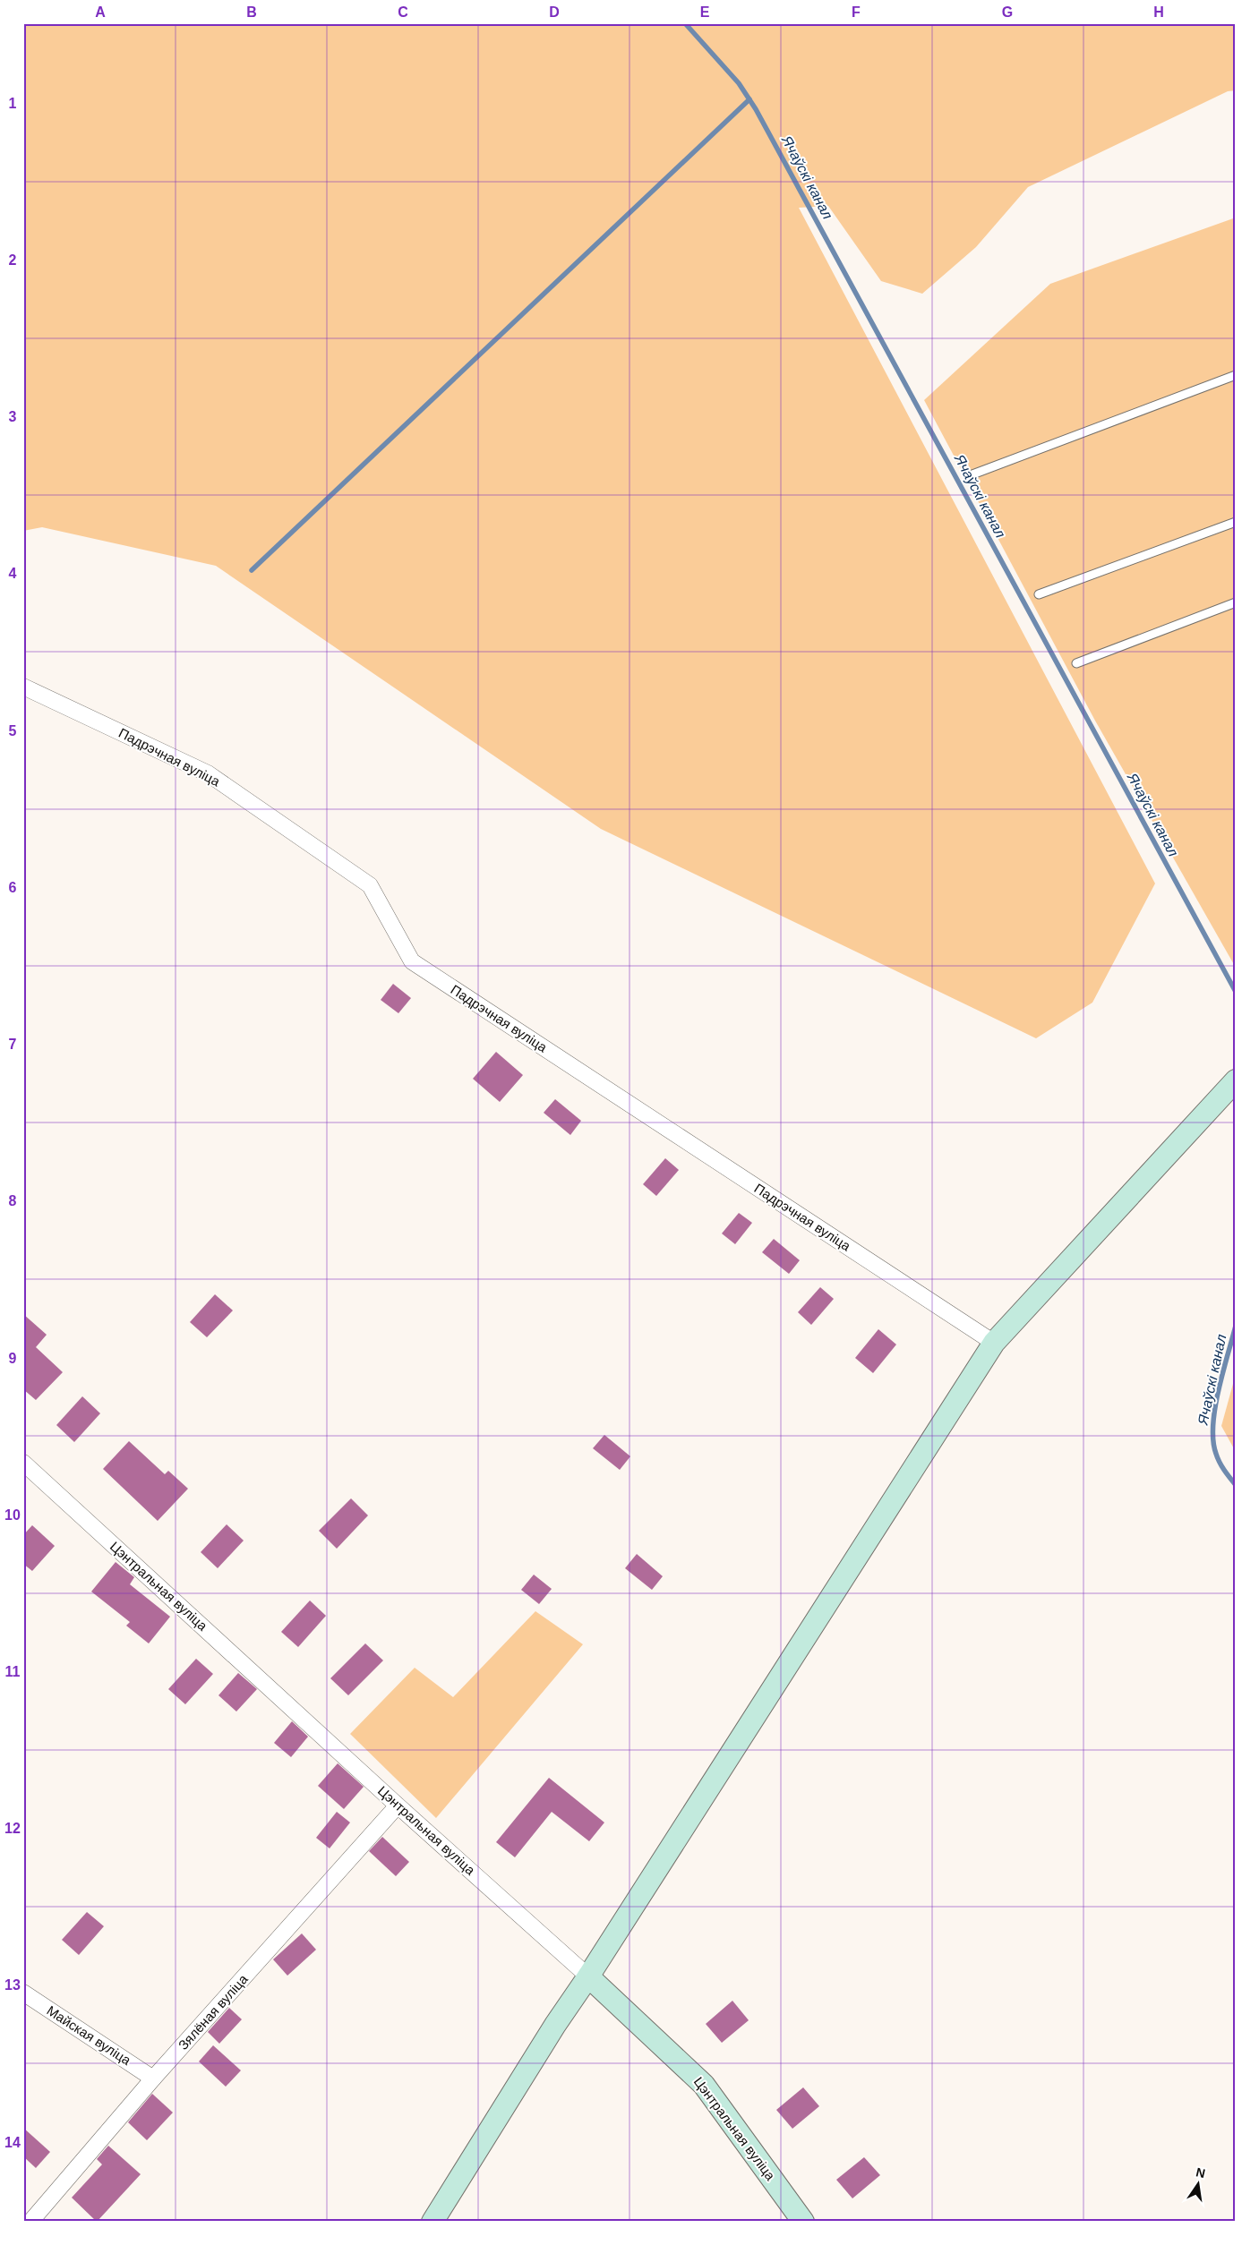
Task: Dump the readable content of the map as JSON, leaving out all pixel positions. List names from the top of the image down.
{
  "streets": {
    "main road": ["Цэнтральная вуліца"],
    "street": ["Падрэчная вуліца", "Зялёная вуліца", "Майская вуліца"]
  },
  "crossings": [
    ["Цэнтральная вуліца", "Зялёная вуліца"],
    ["Зялёная вуліца", "Майская вуліца"]
  ],
  "water": ["Ячаўскі канал"],
  "north": "top",
  "grid": {
    "columns": [
      "A",
      "B",
      "C",
      "D",
      "E",
      "F",
      "G",
      "H"
    ],
    "rows": [
      "1",
      "2",
      "3",
      "4",
      "5",
      "6",
      "7",
      "8",
      "9",
      "10",
      "11",
      "12",
      "13",
      "14"
    ]
  }
}
